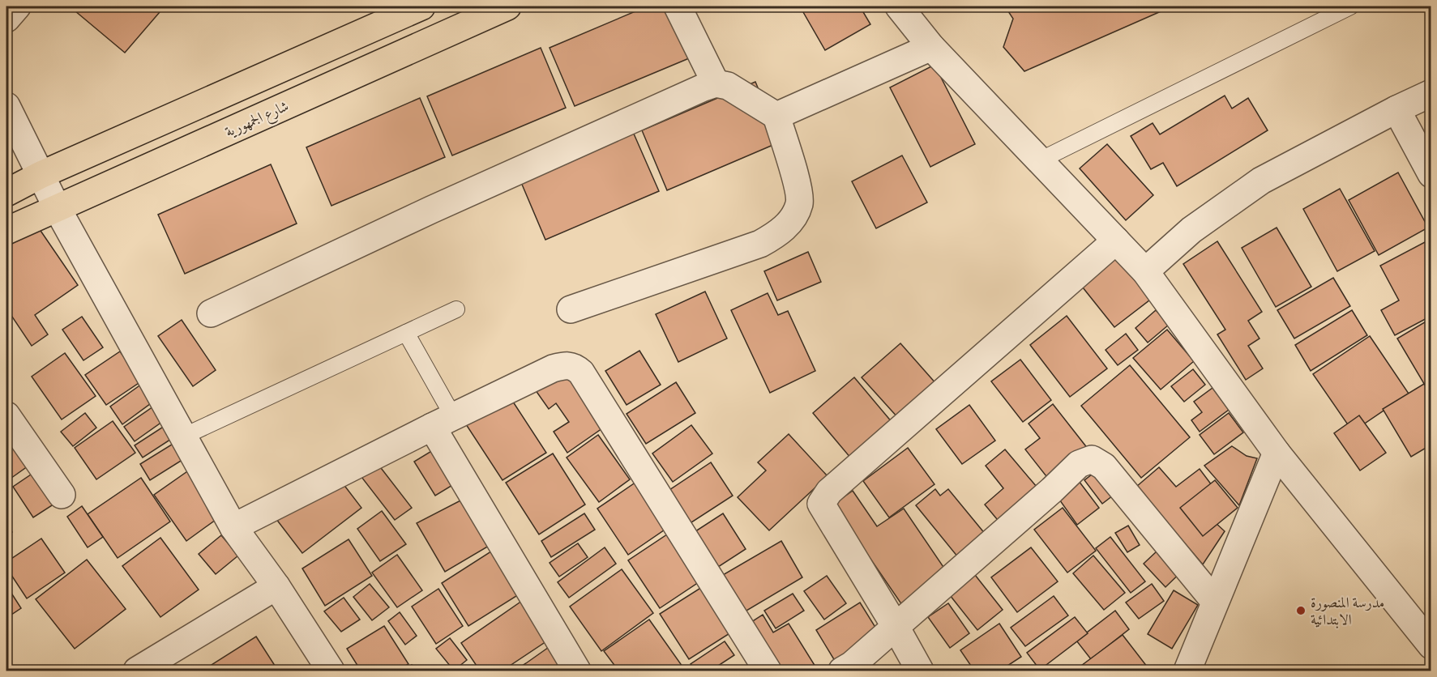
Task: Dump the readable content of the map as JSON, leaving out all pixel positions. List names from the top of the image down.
{
  "streets": {
    "main road": ["شارع الجمهورية"]
  },
  "places": ["مدرسة المنصورة الابتدائية"]
}
